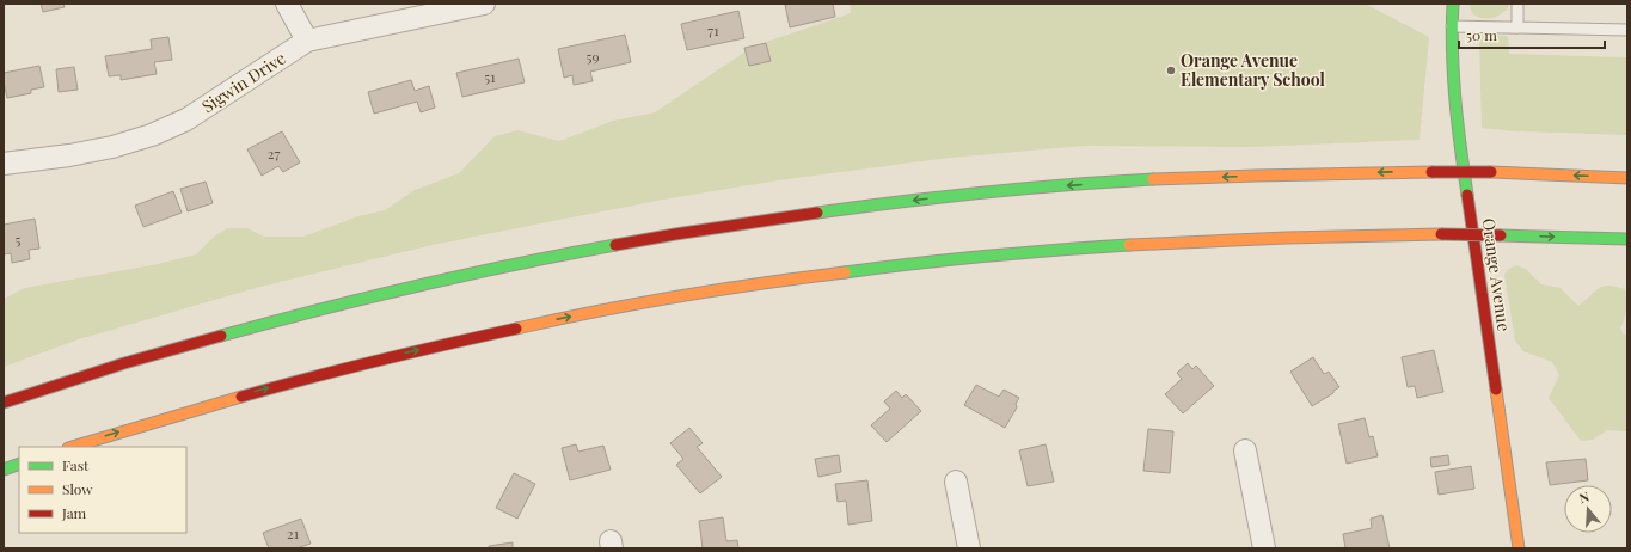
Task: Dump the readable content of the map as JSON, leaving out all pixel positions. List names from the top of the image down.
{
  "streets": {
    "main road": ["Orange Avenue"],
    "street": ["Sigwin Drive"]
  },
  "places": ["Orange Avenue Elementary School"],
  "house_numbers": [
    "71",
    "59",
    "51",
    "27",
    "5",
    "21"
  ],
  "legend": ["Fast", "Slow", "Jam"],
  "scale_bar": "50 m",
  "north": "top"
}
